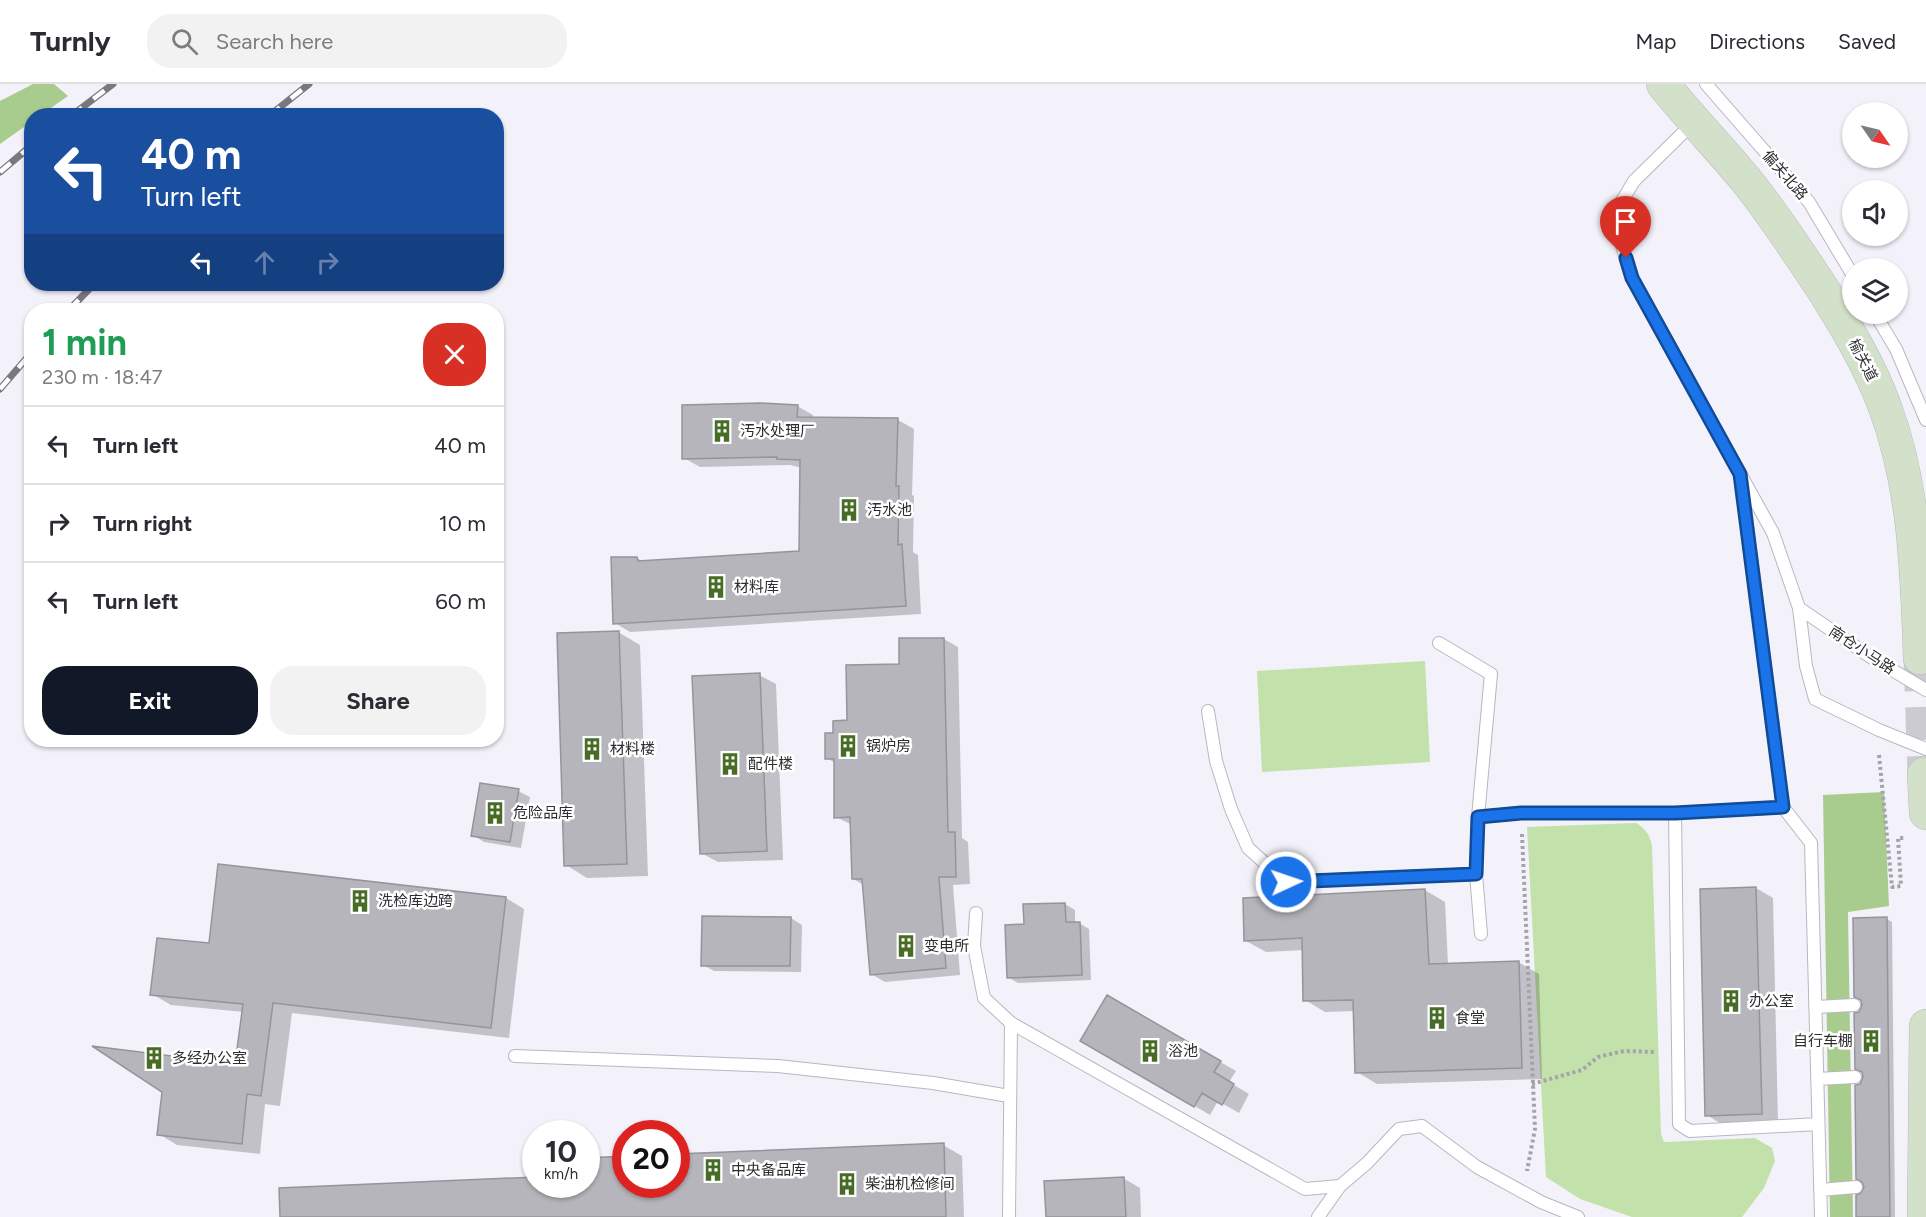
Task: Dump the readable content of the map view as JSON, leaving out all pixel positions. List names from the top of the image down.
{
  "streets": {
    "main road": ["榆关道"],
    "lane": ["偏关北路", "南仓小马路"]
  },
  "places": {
    "building": [
      "汚水处理厂",
      "汚水池",
      "材料库",
      "锅炉房",
      "材料楼",
      "配件楼",
      "危险品库",
      "洗检库边跨",
      "变电所",
      "办公室",
      "食堂",
      "自行车棚",
      "浴池",
      "多经办公室",
      "中央备品库",
      "柴油机检修间"
    ]
  },
  "north": "bottom right",
  "page": {
    "header": "Turnly",
    "search": "Search here",
    "nav": ["Map", "Directions", "Saved"],
    "turn": ["40 m", "Turn left"],
    "heading": ["1 min", "230 m · 18:47"],
    "list": [
      {
        "name": "Turn left",
        "value": "40 m"
      },
      {
        "name": "Turn right",
        "value": "10 m"
      },
      {
        "name": "Turn left",
        "value": "60 m"
      }
    ],
    "buttons": ["Exit", "Share"],
    "speed": "10 km/h",
    "limit": "20"
  }
}
